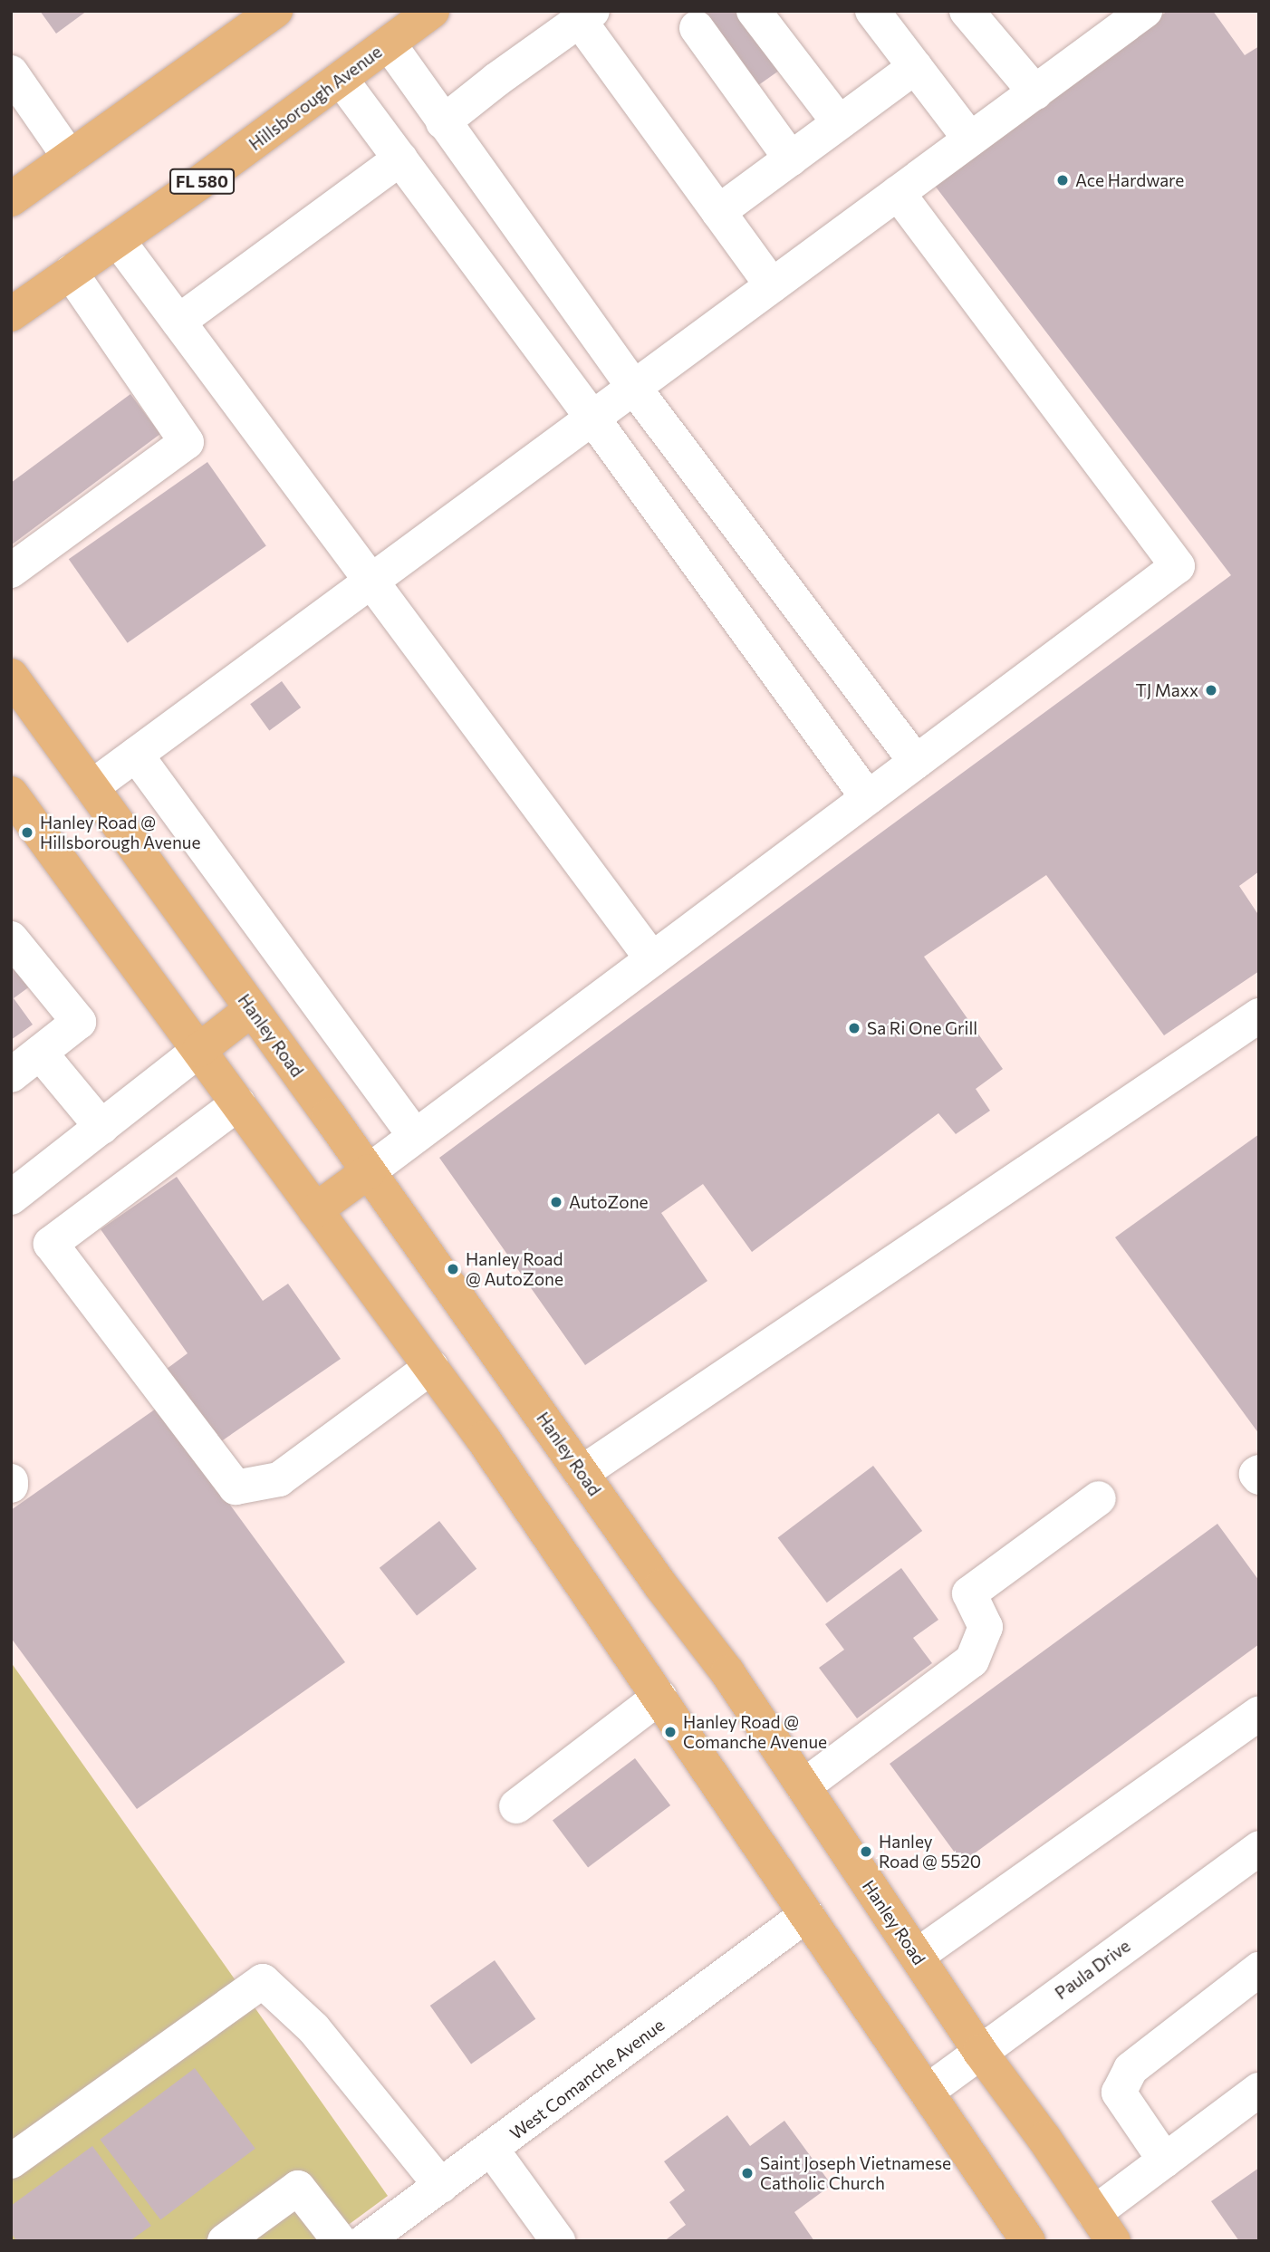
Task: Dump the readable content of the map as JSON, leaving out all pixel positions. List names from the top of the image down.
{
  "streets": {
    "main road": ["Hillsborough Avenue", "FL 580", "Hanley Road"],
    "street": ["Paula Drive", "West Comanche Avenue"]
  },
  "crossings": [
    ["Hanley Road", "Paula Drive"]
  ],
  "places": [
    "Ace Hardware",
    "TJ Maxx",
    "Hanley Road @ Hillsborough Avenue",
    "Sa Ri One Grill",
    "AutoZone",
    "Hanley Road @ AutoZone",
    "Hanley Road @ Comanche Avenue",
    "Hanley Road @ 5520",
    "Saint Joseph Vietnamese Catholic Church"
  ]
}
